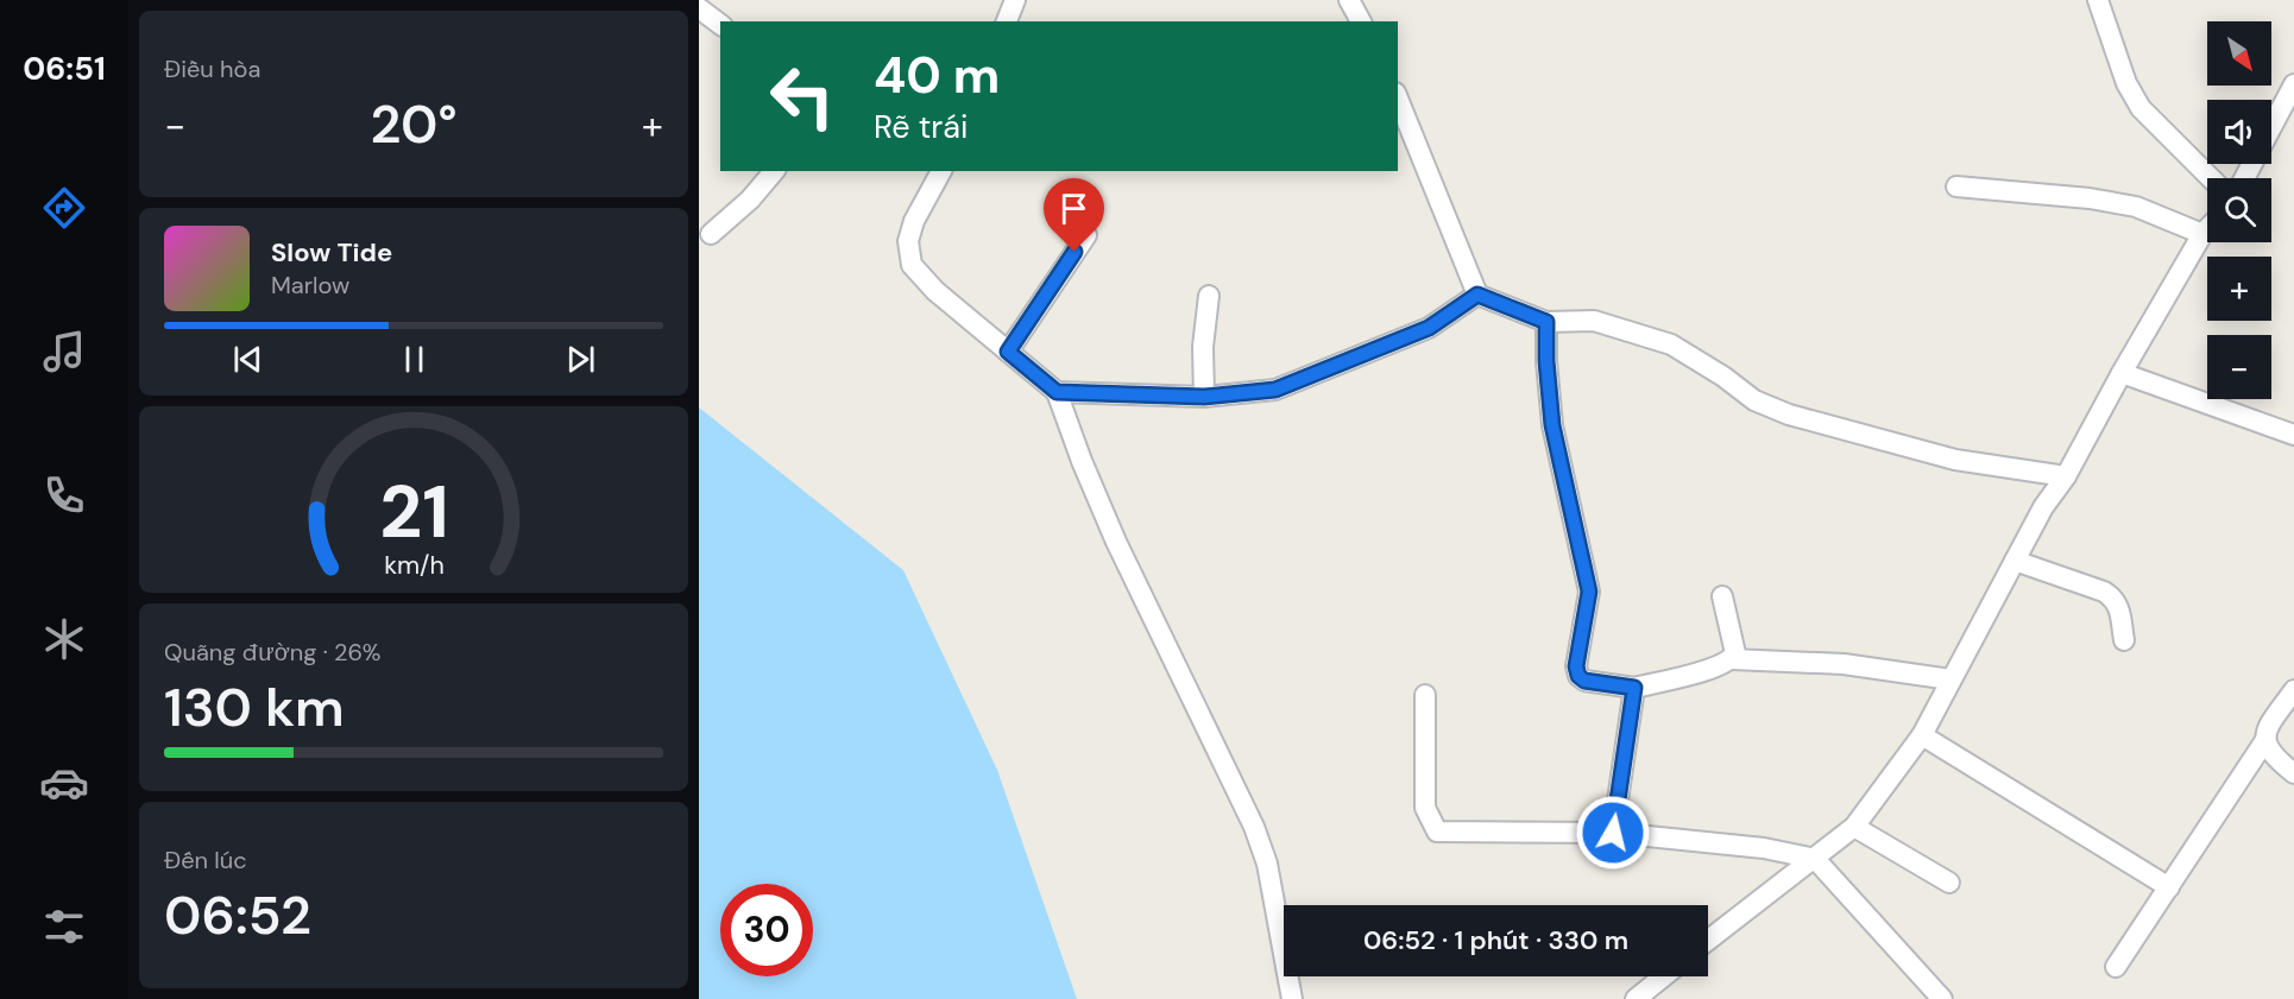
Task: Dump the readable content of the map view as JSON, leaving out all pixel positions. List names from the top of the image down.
{
  "north": "bottom right",
  "page": {
    "tabs": "06:51",
    "tile": [
      "Điều hòa",
      ["Quãng đường · 26%", "130 km"],
      ["Đến lúc", "06:52"]
    ],
    "map_buttons": ["+", "−"],
    "turn": ["40 m", "Rẽ trái"],
    "heat": ["−", "20°", "+"],
    "song": ["Slow Tide", "Marlow"],
    "limit": "30",
    "trip": "06:52 · 1 phút · 330 m",
    "gauge": ["21", "km/h"]
  }
}
